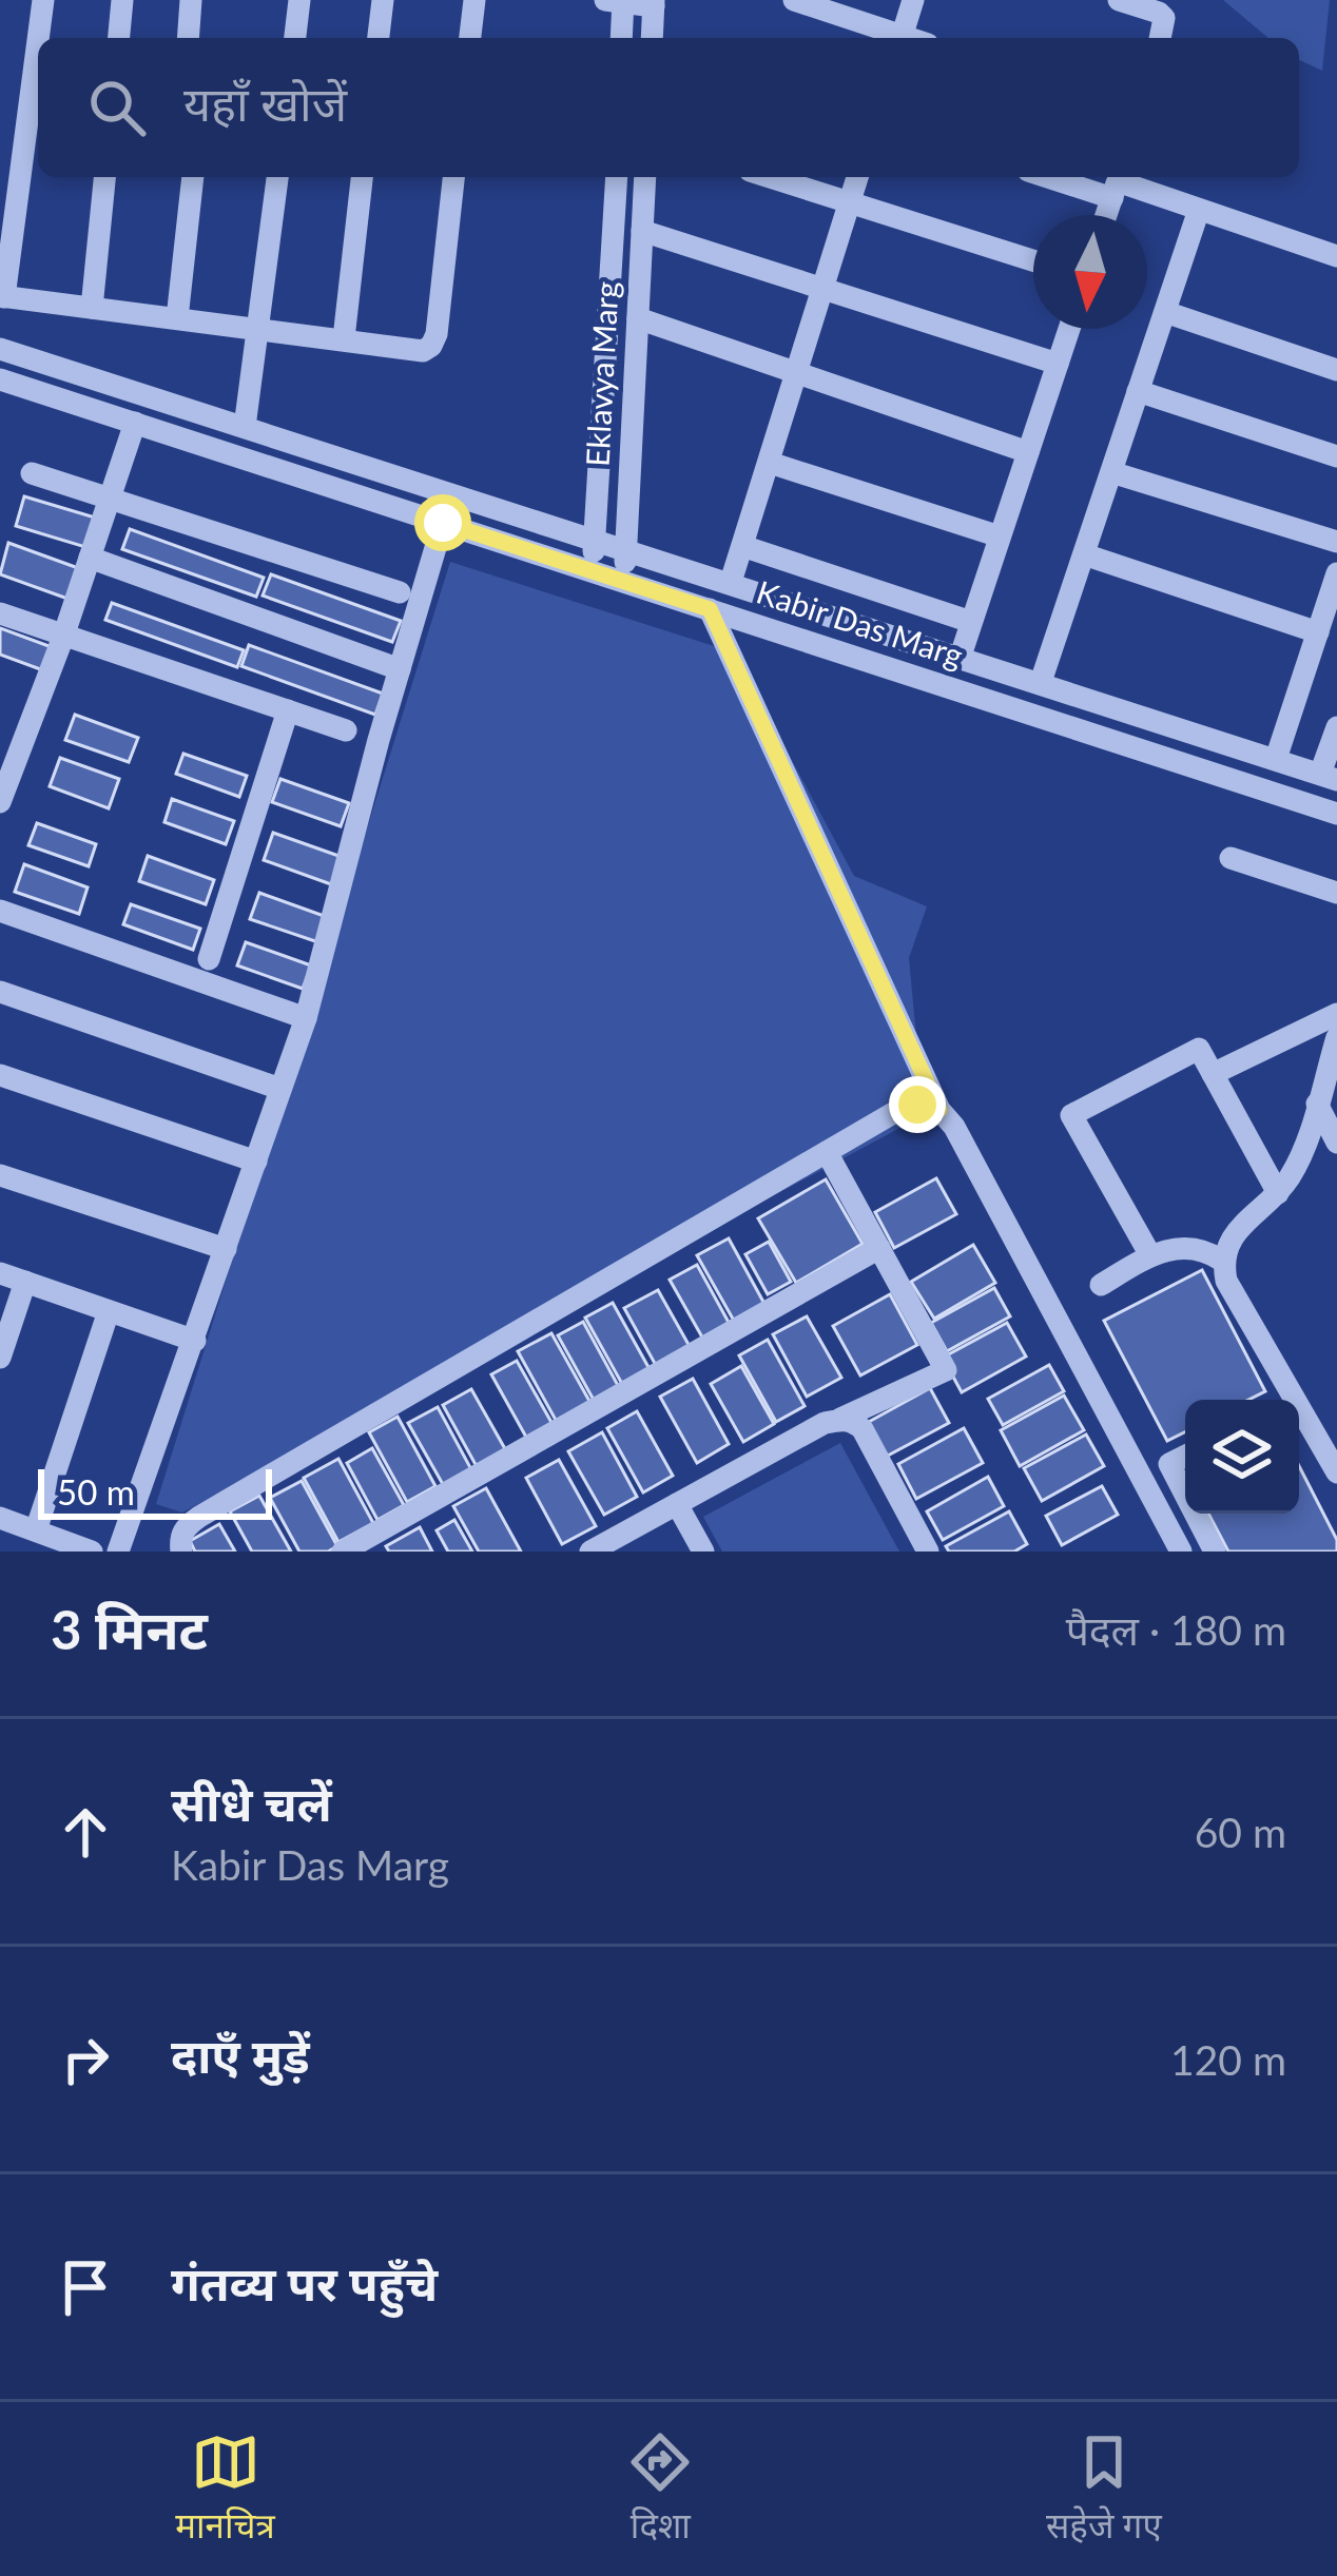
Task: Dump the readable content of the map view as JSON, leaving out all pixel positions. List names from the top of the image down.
{
  "streets": {
    "street": ["Eklavya Marg", "Kabir Das Marg"]
  },
  "crossings": [
    ["Eklavya Marg", "Kabir Das Marg"]
  ],
  "scale_bar": "50 m",
  "north": "bottom",
  "page": {
    "search": "यहाँ खोजें",
    "scale": "50 m",
    "heading": ["3 मिनट", "पैदल · 180 m"],
    "list": [
      ["सीधे चलें", "Kabir Das Marg", "60 m"],
      ["दाएँ मुड़ें", "120 m"],
      "गंतव्य पर पहुँचे"
    ],
    "nav": ["मानचित्र", "दिशा", "सहेजे गए"]
  }
}
